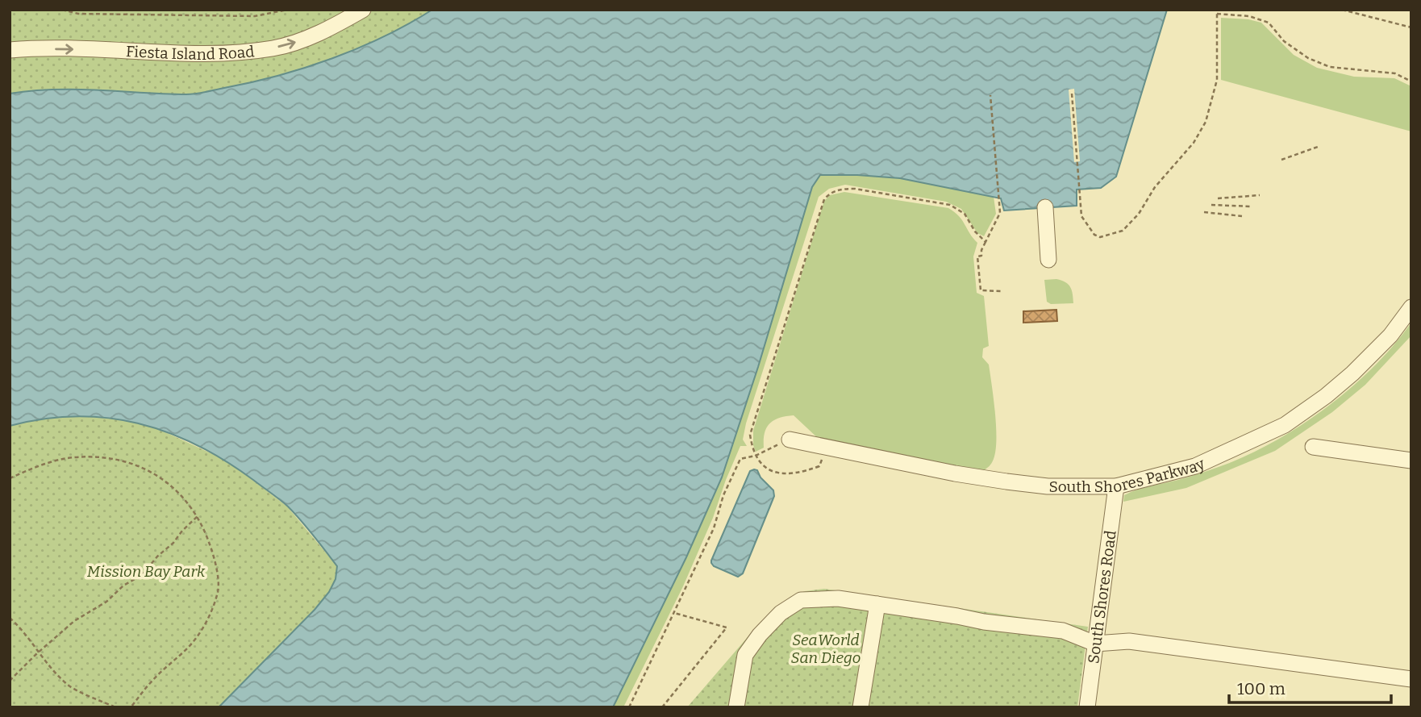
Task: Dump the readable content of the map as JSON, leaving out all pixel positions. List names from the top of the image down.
{
  "streets": {
    "street": ["Fiesta Island Road", "South Shores Parkway", "South Shores Road"]
  },
  "crossings": [
    ["South Shores Parkway", "South Shores Road"]
  ],
  "one_way": ["Fiesta Island Road"],
  "parks": ["Mission Bay Park", "SeaWorld San Diego"],
  "scale_bar": "100 m"
}
